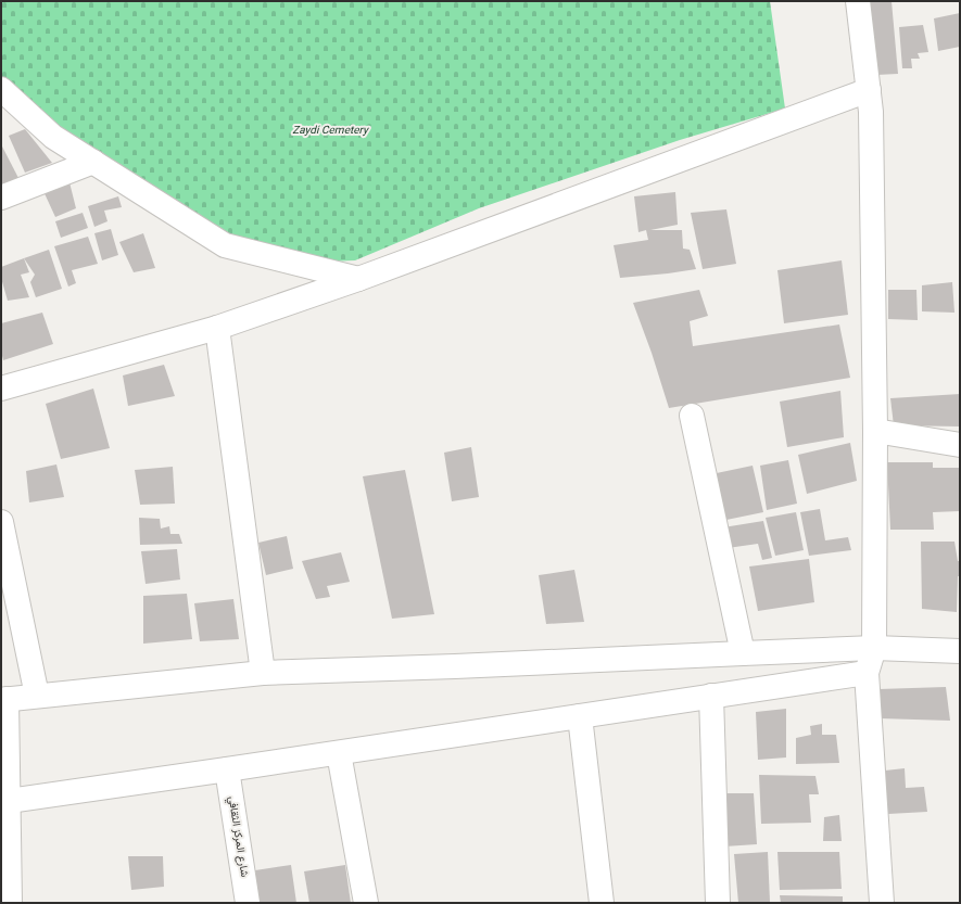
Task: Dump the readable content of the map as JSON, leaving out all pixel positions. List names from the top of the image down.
{
  "streets": {
    "street": ["شارع المركز الثقافي"]
  },
  "parks": ["Zaydi Cemetery"]
}
